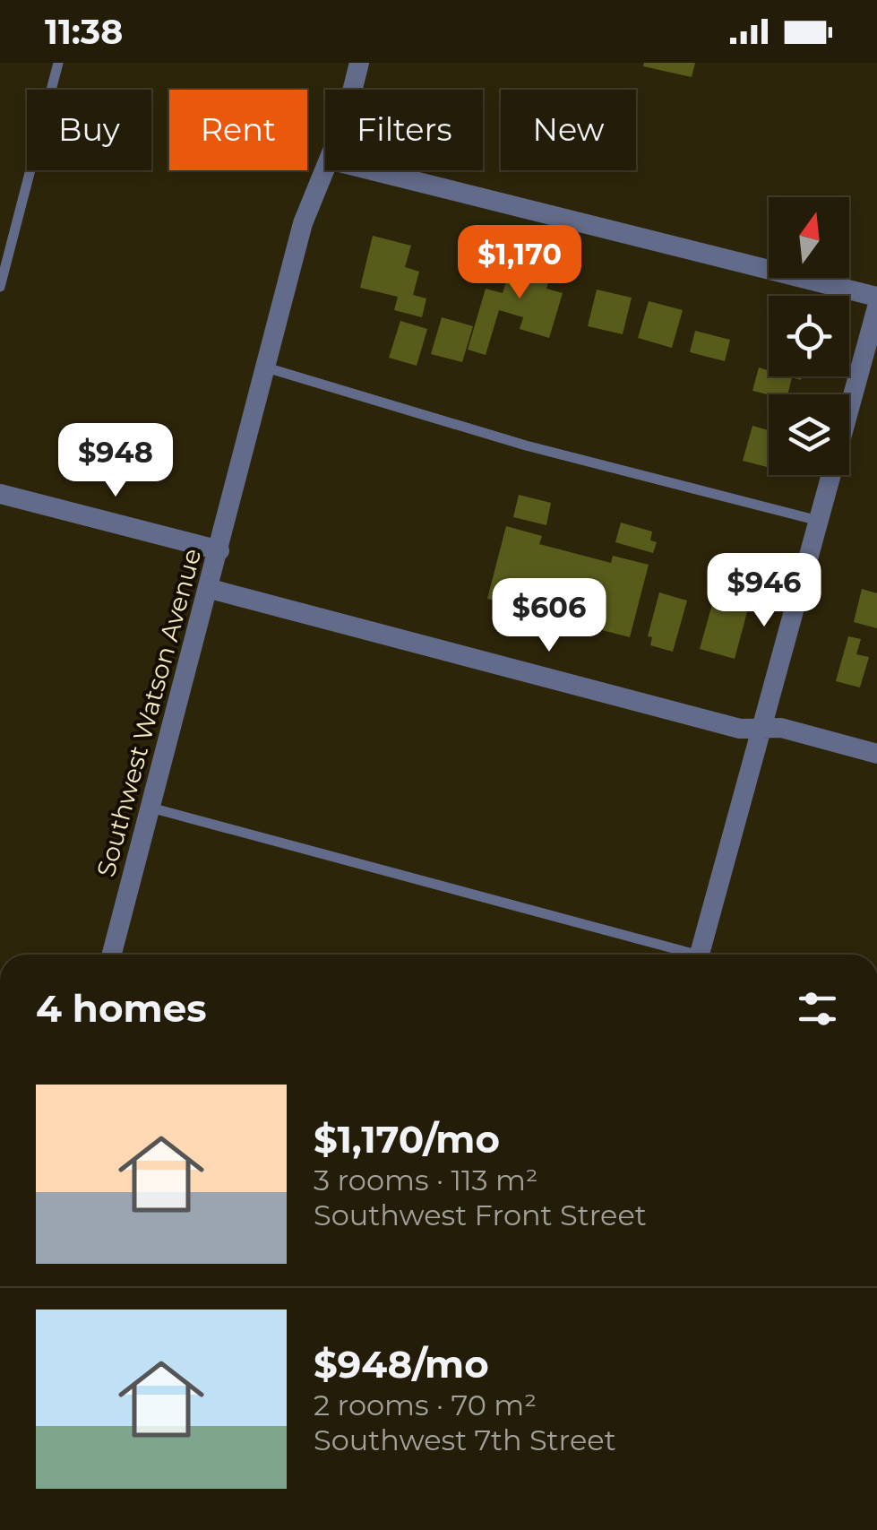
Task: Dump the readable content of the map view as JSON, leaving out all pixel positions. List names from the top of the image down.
{
  "streets": {
    "street": ["Southwest Watson Avenue"]
  },
  "north": "top",
  "page": {
    "status": "11:38",
    "chip": [
      "Buy",
      "Rent",
      "Filters",
      "New"
    ],
    "price": [
      "$1,170",
      "$948",
      "$946",
      "$606"
    ],
    "heading": "4 homes",
    "list": [
      {
        "name": "$1,170/mo",
        "note": "3 rooms · 113 m² · Southwest Front Street"
      },
      {
        "name": "$948/mo",
        "note": "2 rooms · 70 m² · Southwest 7th Street"
      }
    ]
  }
}
